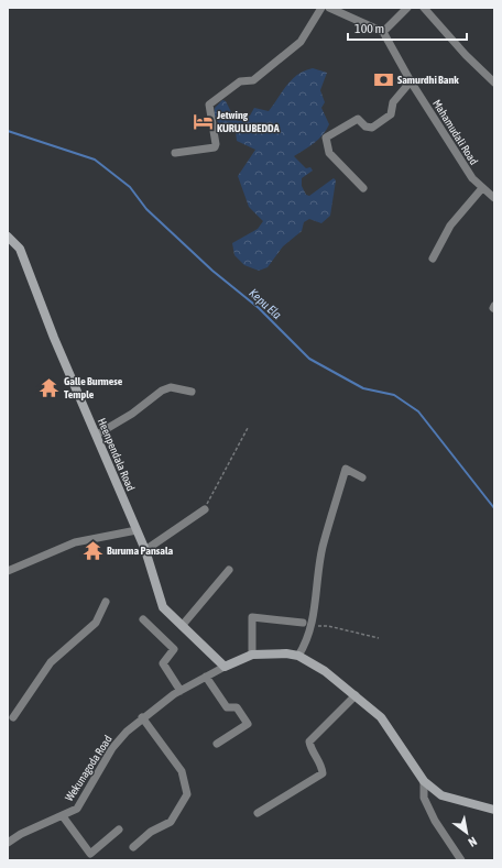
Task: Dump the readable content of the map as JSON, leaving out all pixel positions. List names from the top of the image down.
{
  "streets": {
    "street": ["Mahamudali Road", "Heenpendala Road", "Wekunagoda Road"]
  },
  "crossings": [
    ["Heenpendala Road", "Wekunagoda Road"]
  ],
  "water": ["Kepu Ela"],
  "places": {
    "bank": ["Samurdhi Bank"],
    "hotel": ["Jetwing KURULUBEDDA"],
    "temple": ["Galle Burmese Temple", "Buruma Pansala"]
  },
  "scale_bar": "100 m",
  "north": "bottom right"
}
